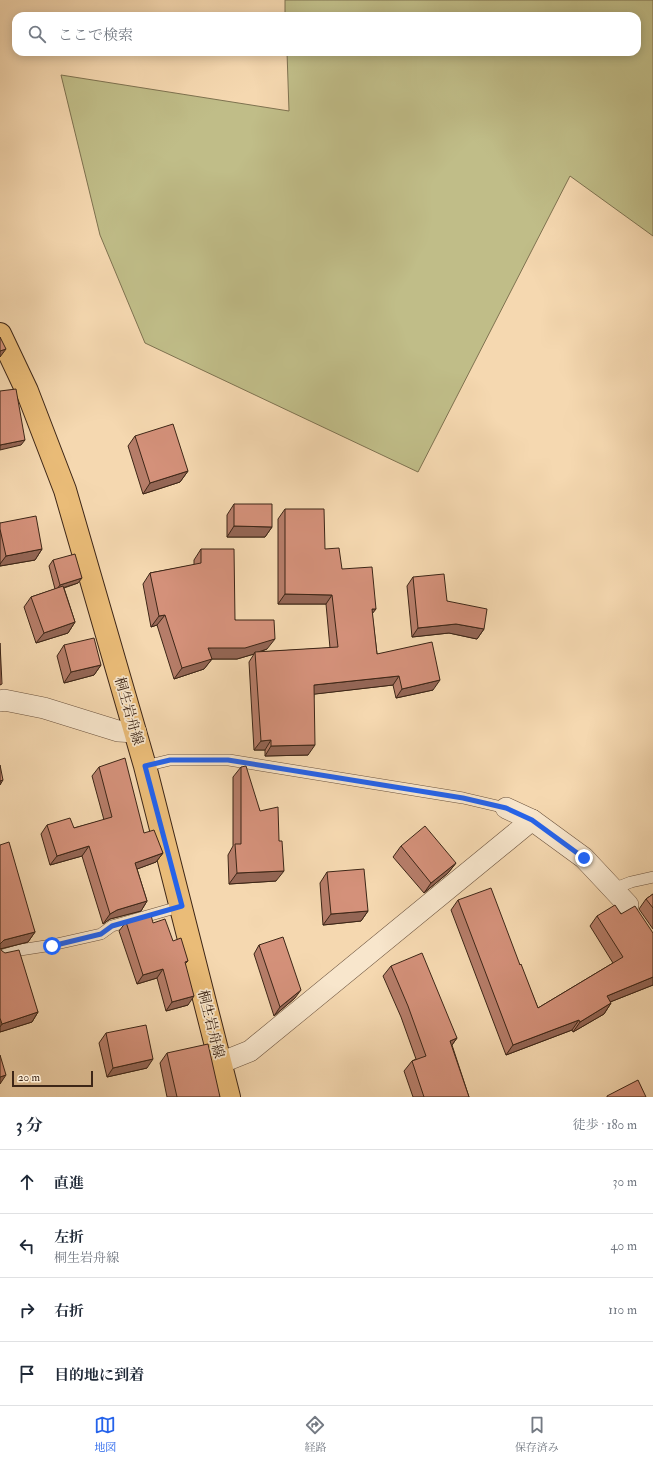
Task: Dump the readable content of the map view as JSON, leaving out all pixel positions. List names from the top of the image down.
{
  "streets": {
    "main road": ["桐生岩舟線"]
  },
  "scale_bar": "20 m",
  "page": {
    "search": "ここで検索",
    "scale": "20 m",
    "heading": ["3 分", "徒歩 · 180 m"],
    "list": [
      ["直進", "30 m"],
      ["左折", "桐生岩舟線", "40 m"],
      ["右折", "110 m"],
      "目的地に到着"
    ],
    "nav": ["地図", "経路", "保存済み"]
  }
}
